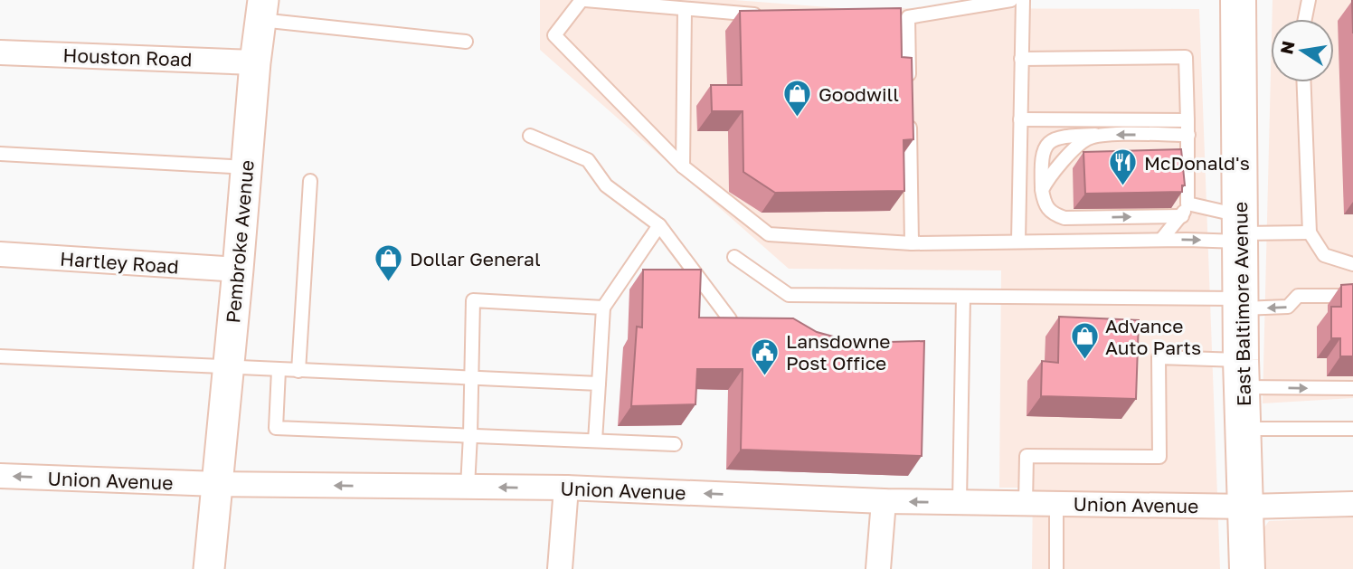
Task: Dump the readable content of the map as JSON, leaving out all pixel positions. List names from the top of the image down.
{
  "streets": {
    "main road": ["East Baltimore Avenue"],
    "street": [
      "Houston Road",
      "Pembroke Avenue",
      "Hartley Road",
      "Union Avenue"
    ]
  },
  "crossings": [
    ["Houston Road", "Pembroke Avenue"],
    ["Pembroke Avenue", "Hartley Road"],
    ["Pembroke Avenue", "Union Avenue"],
    ["East Baltimore Avenue", "Union Avenue"]
  ],
  "one_way": ["Union Avenue"],
  "places": {
    "shop": ["Goodwill", "Dollar General", "Advance Auto Parts"],
    "restaurant": ["McDonald's"],
    "public building": ["Lansdowne Post Office"]
  },
  "north": "left"
}
